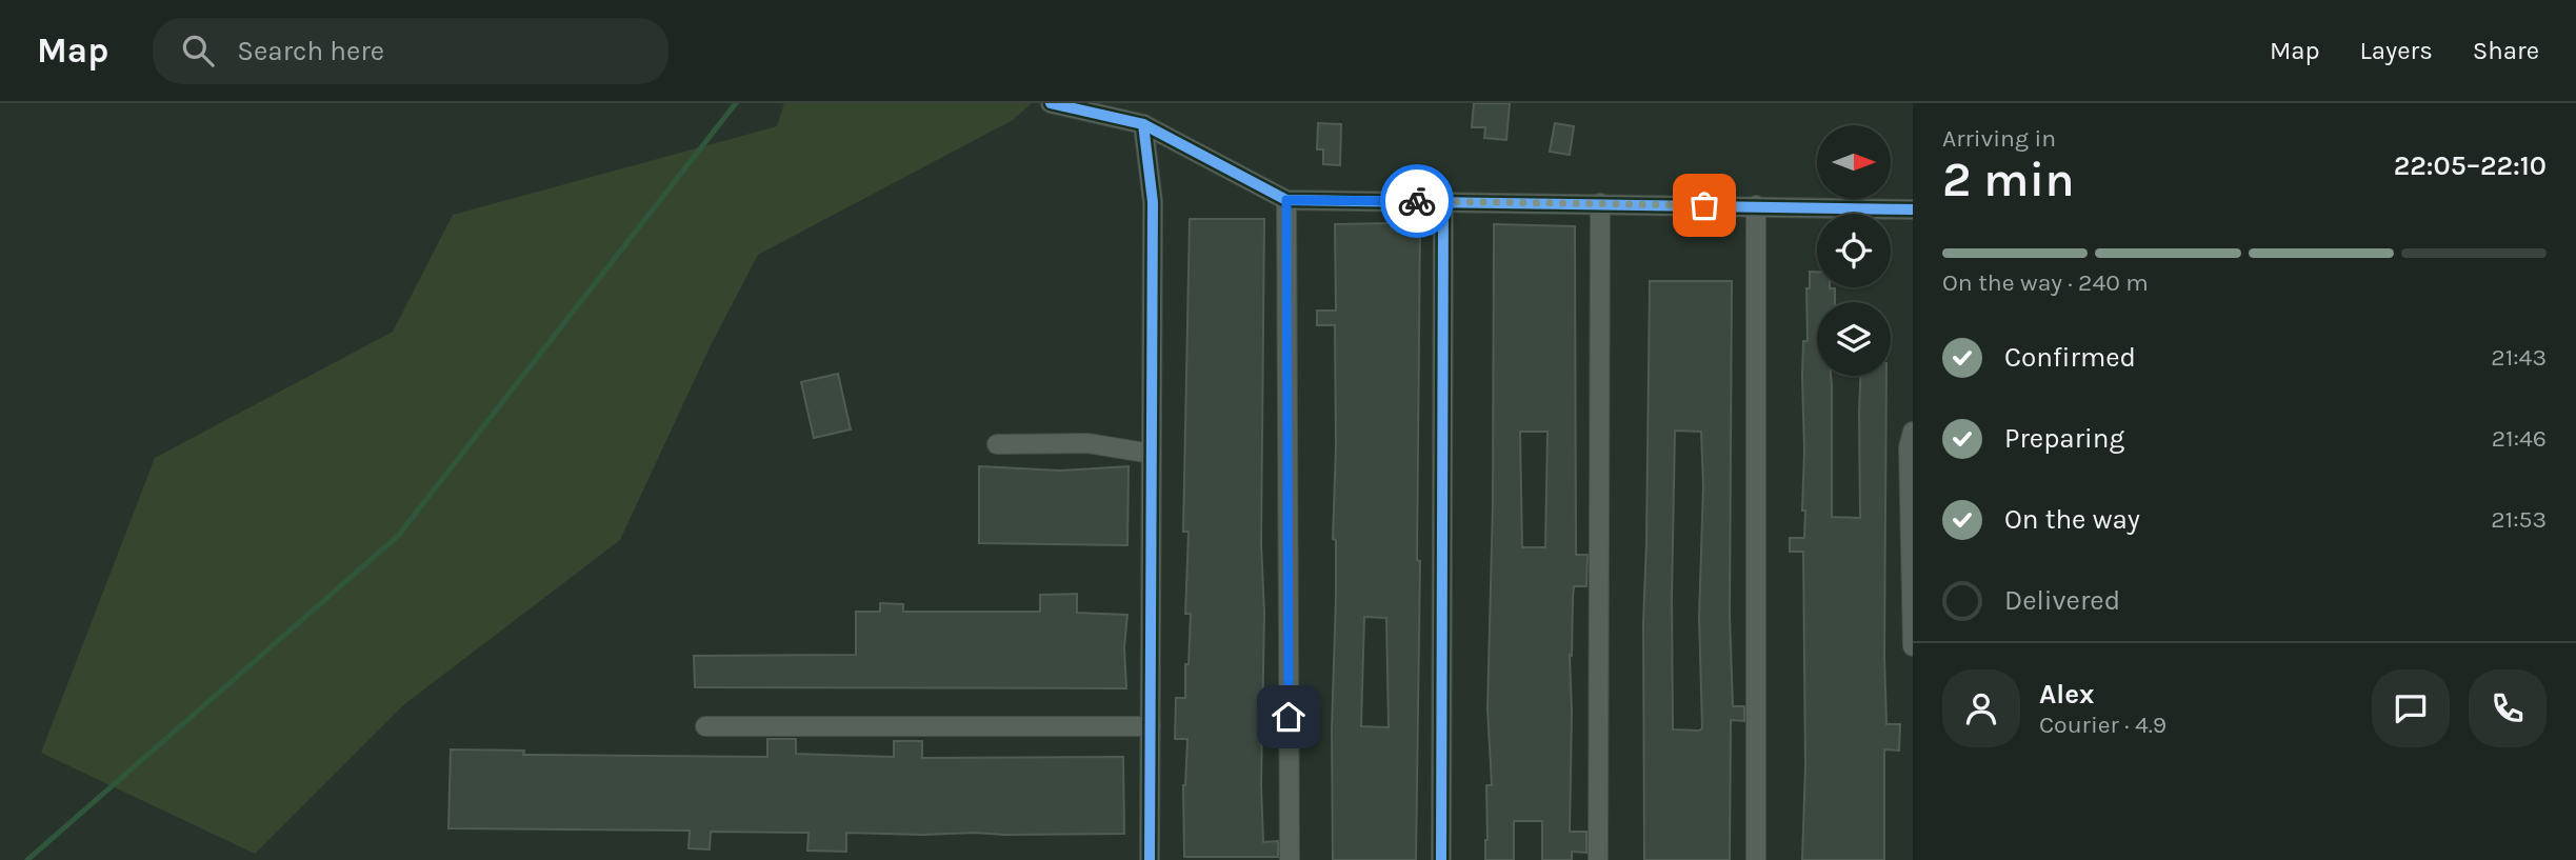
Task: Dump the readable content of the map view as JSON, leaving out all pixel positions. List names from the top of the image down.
{
  "north": "right",
  "page": {
    "header": "Map",
    "search": "Search here",
    "nav": ["Map", "Layers", "Share"],
    "heading": ["2 min", "Arriving in", "22:05–22:10"],
    "panel": ["Alex", "Courier · 4.9"],
    "bar": "On the way · 240 m",
    "list": [
      ["Confirmed", "21:43"],
      ["Preparing", "21:46"],
      ["On the way", "21:53"],
      "Delivered"
    ]
  }
}
